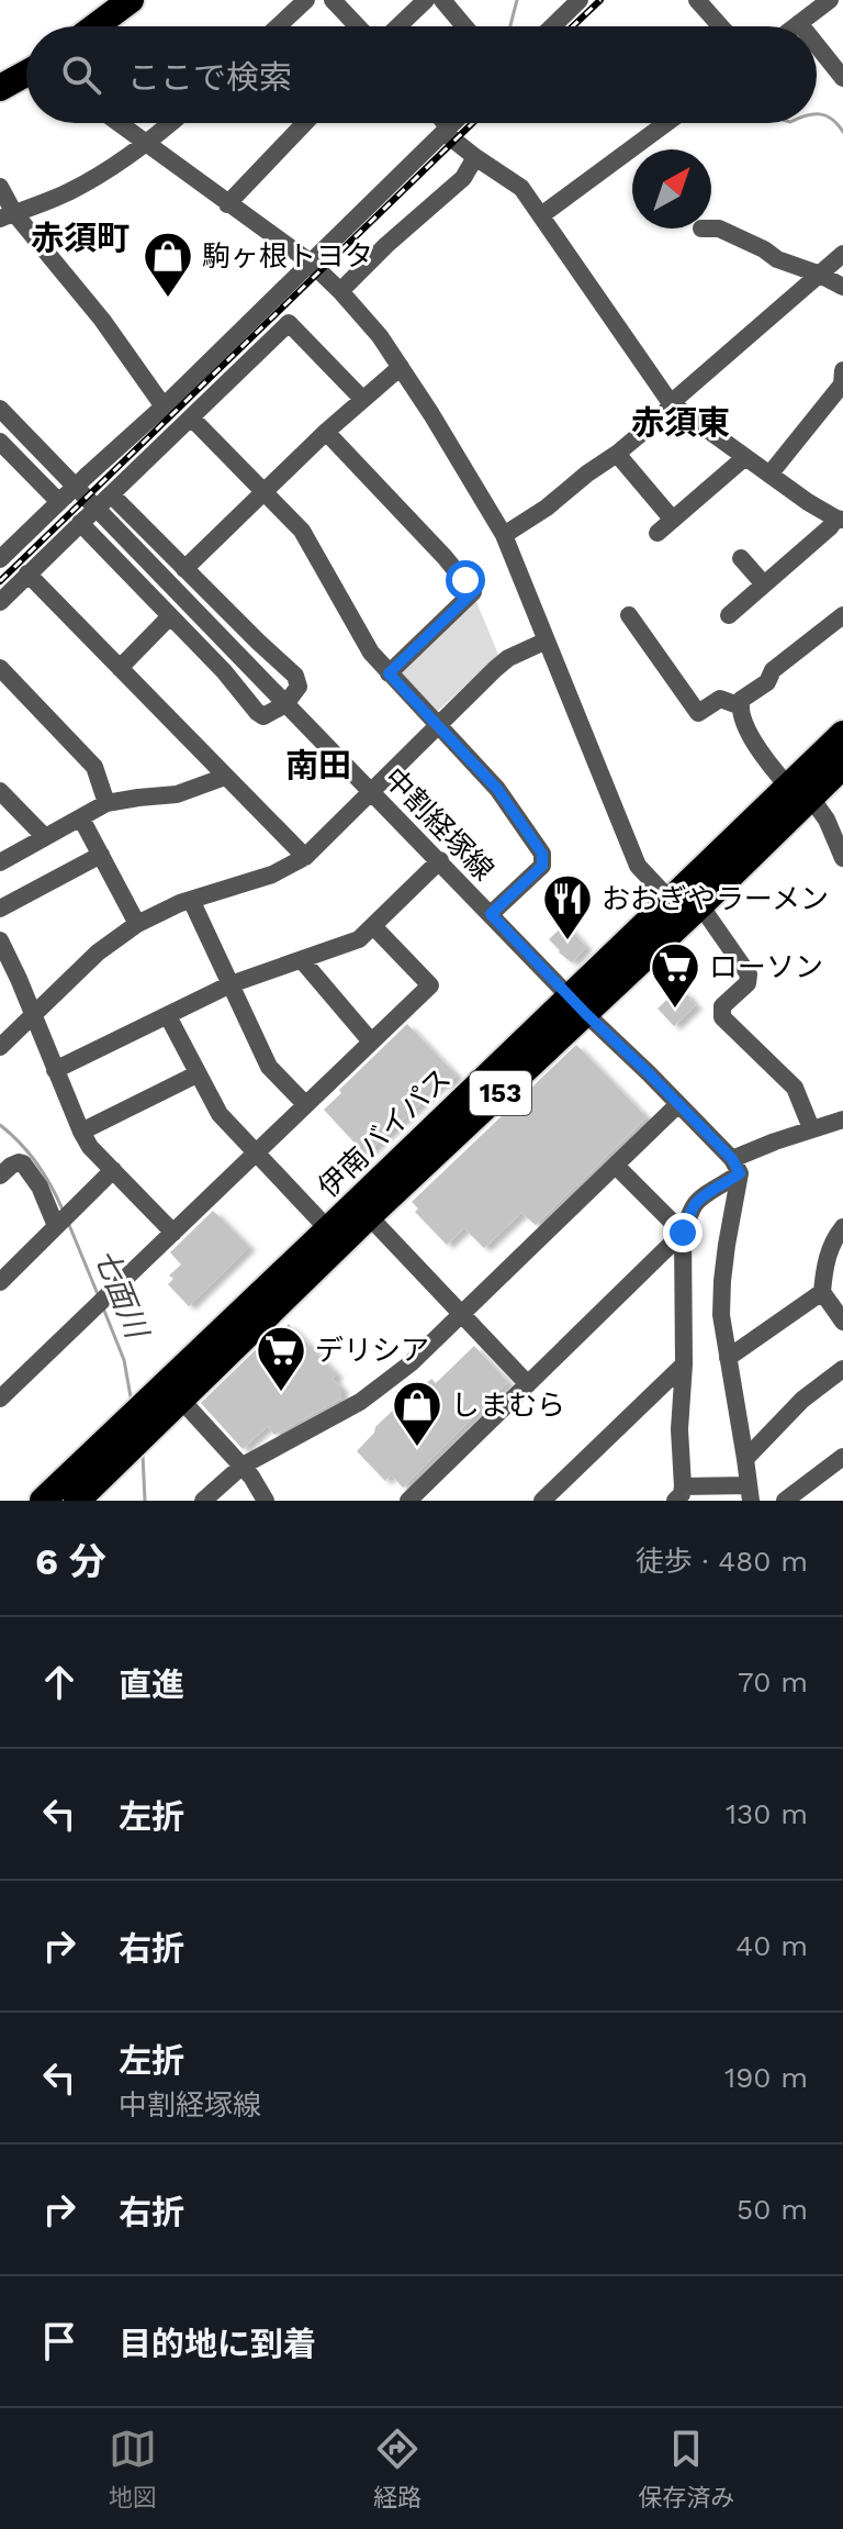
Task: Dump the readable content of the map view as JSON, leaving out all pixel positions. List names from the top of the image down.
{
  "streets": {
    "highway": ["153", "伊南バイパス"],
    "street": ["中割経塚線"]
  },
  "crossings": [
    ["中割経塚線", "伊南バイパス"]
  ],
  "districts": ["赤須町", "赤須東", "南田"],
  "water": ["七面川"],
  "places": {
    "shop": ["駒ヶ根トヨタ", "しまむら"],
    "restaurant": ["おおぎやラーメン"],
    "supermarket": ["ローソン", "デリシア"]
  },
  "north": "top right",
  "page": {
    "search": "ここで検索",
    "heading": ["6 分", "徒歩 · 480 m"],
    "list": [
      ["直進", "70 m"],
      ["左折", "130 m"],
      ["右折", "40 m"],
      ["左折", "中割経塚線", "190 m"],
      ["右折", "50 m"],
      "目的地に到着"
    ],
    "nav": ["地図", "経路", "保存済み"]
  }
}
